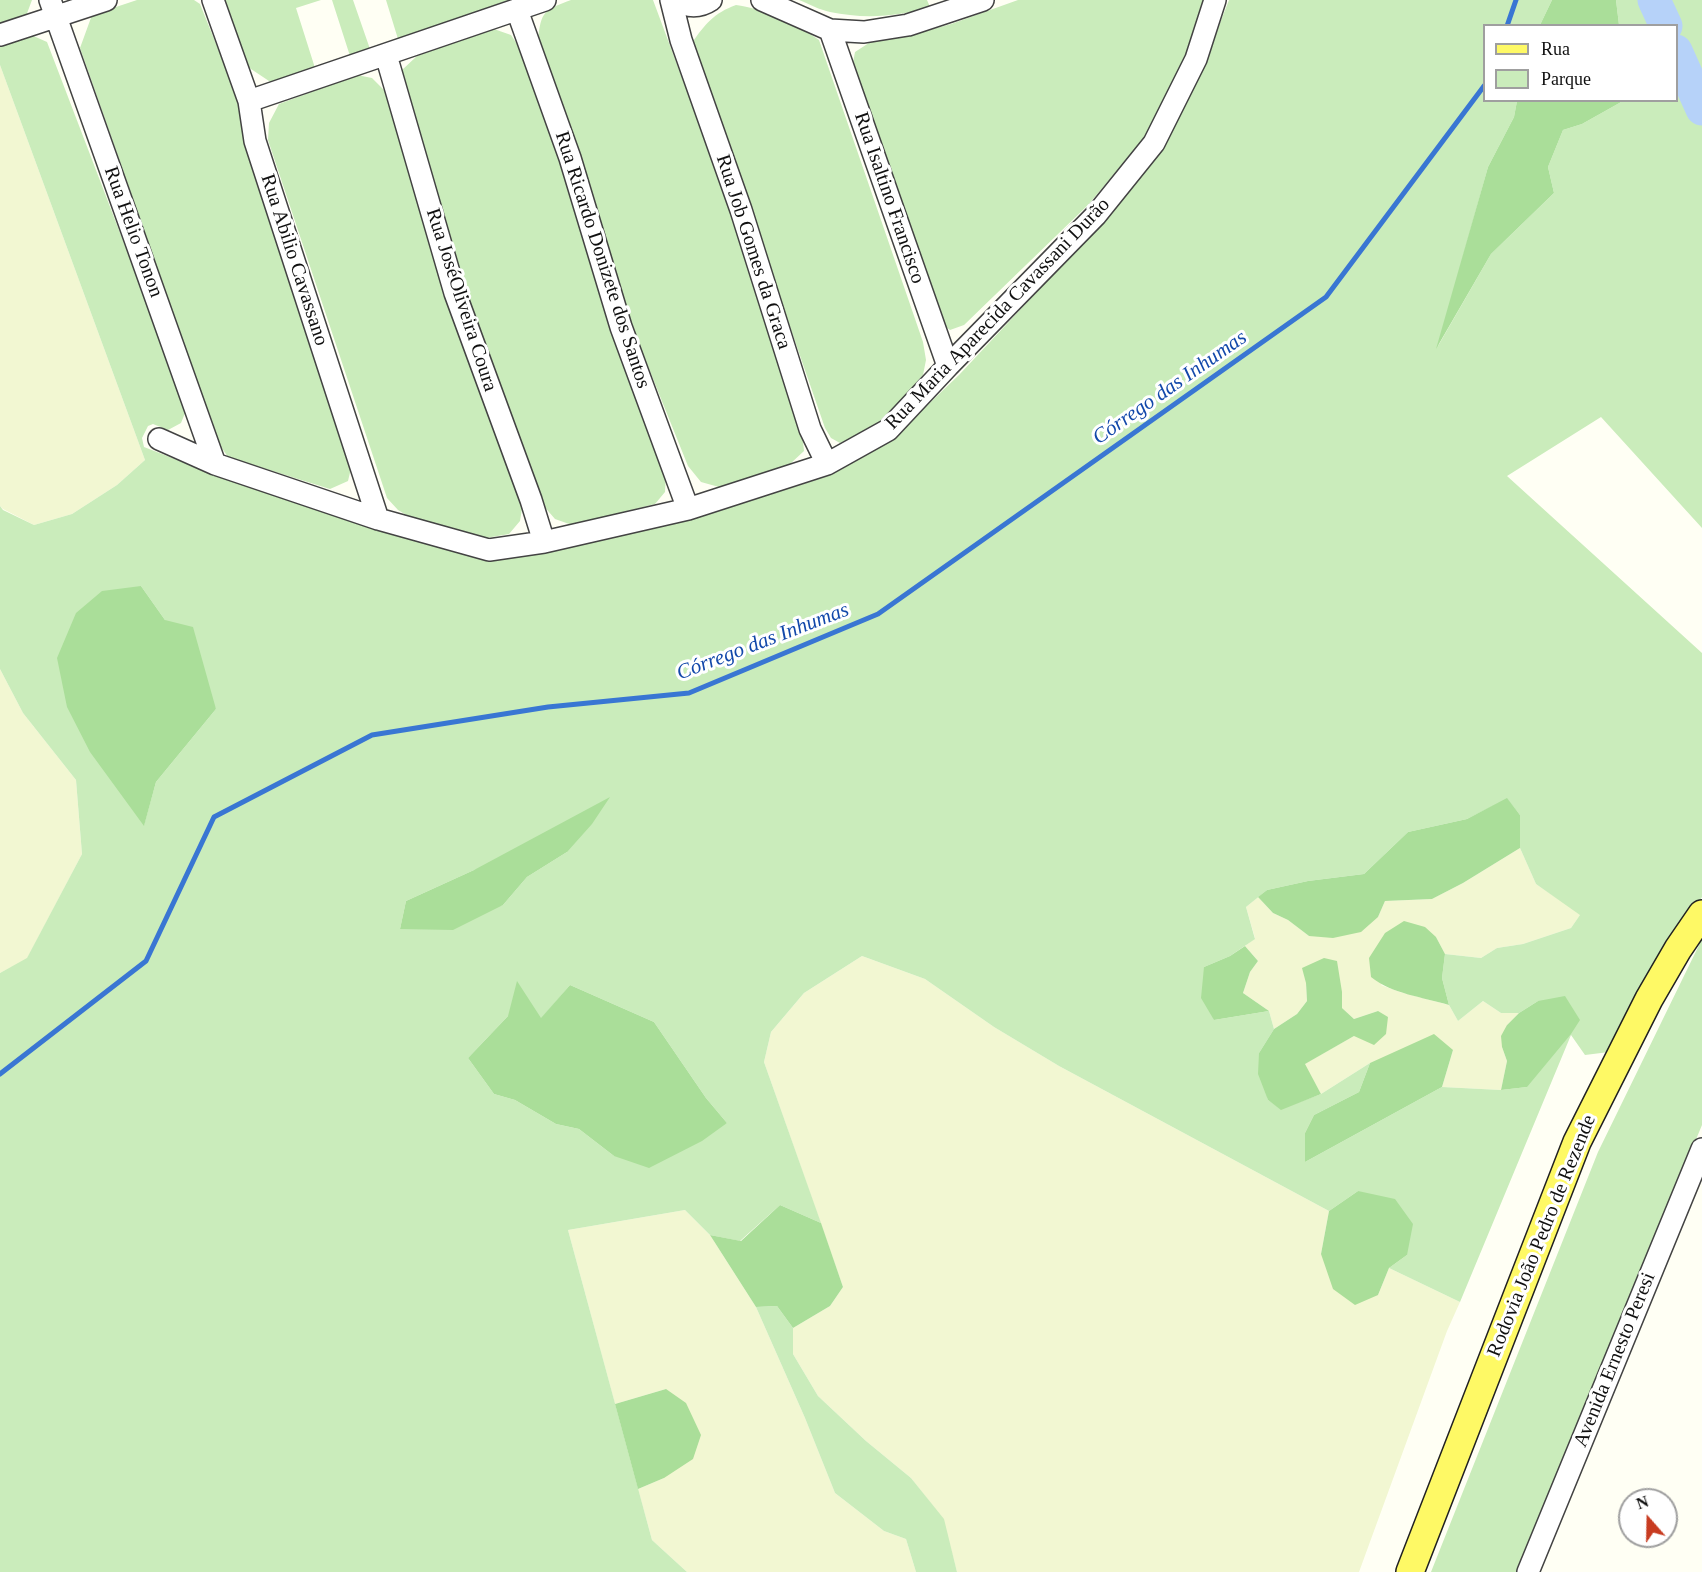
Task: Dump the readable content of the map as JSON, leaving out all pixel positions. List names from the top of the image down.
{
  "streets": {
    "main road": ["Rodovia João Pedro de Rezende"],
    "street": [
      "Rua Isaltino Francisco",
      "Rua Helio Tonon",
      "Rua Job Gomes da Graca",
      "Rua Abilio Cavassano",
      "Rua Ricardo Donizete dos Santos",
      "Rua JoséOliveira Coura",
      "Rua Maria Aparecida Cavassani Durão",
      "Avenida Ernesto Peresi"
    ]
  },
  "crossings": [
    ["Rua Isaltino Francisco", "Rua Maria Aparecida Cavassani Durão"],
    ["Rua Helio Tonon", "Rua Maria Aparecida Cavassani Durão"],
    ["Rua Job Gomes da Graca", "Rua Maria Aparecida Cavassani Durão"],
    ["Rua Abilio Cavassano", "Rua Maria Aparecida Cavassani Durão"],
    ["Rua Ricardo Donizete dos Santos", "Rua Maria Aparecida Cavassani Durão"],
    ["Rua JoséOliveira Coura", "Rua Maria Aparecida Cavassani Durão"]
  ],
  "water": ["Córrego das Inhumas"],
  "legend": ["Rua", "Parque"],
  "north": "top"
}
